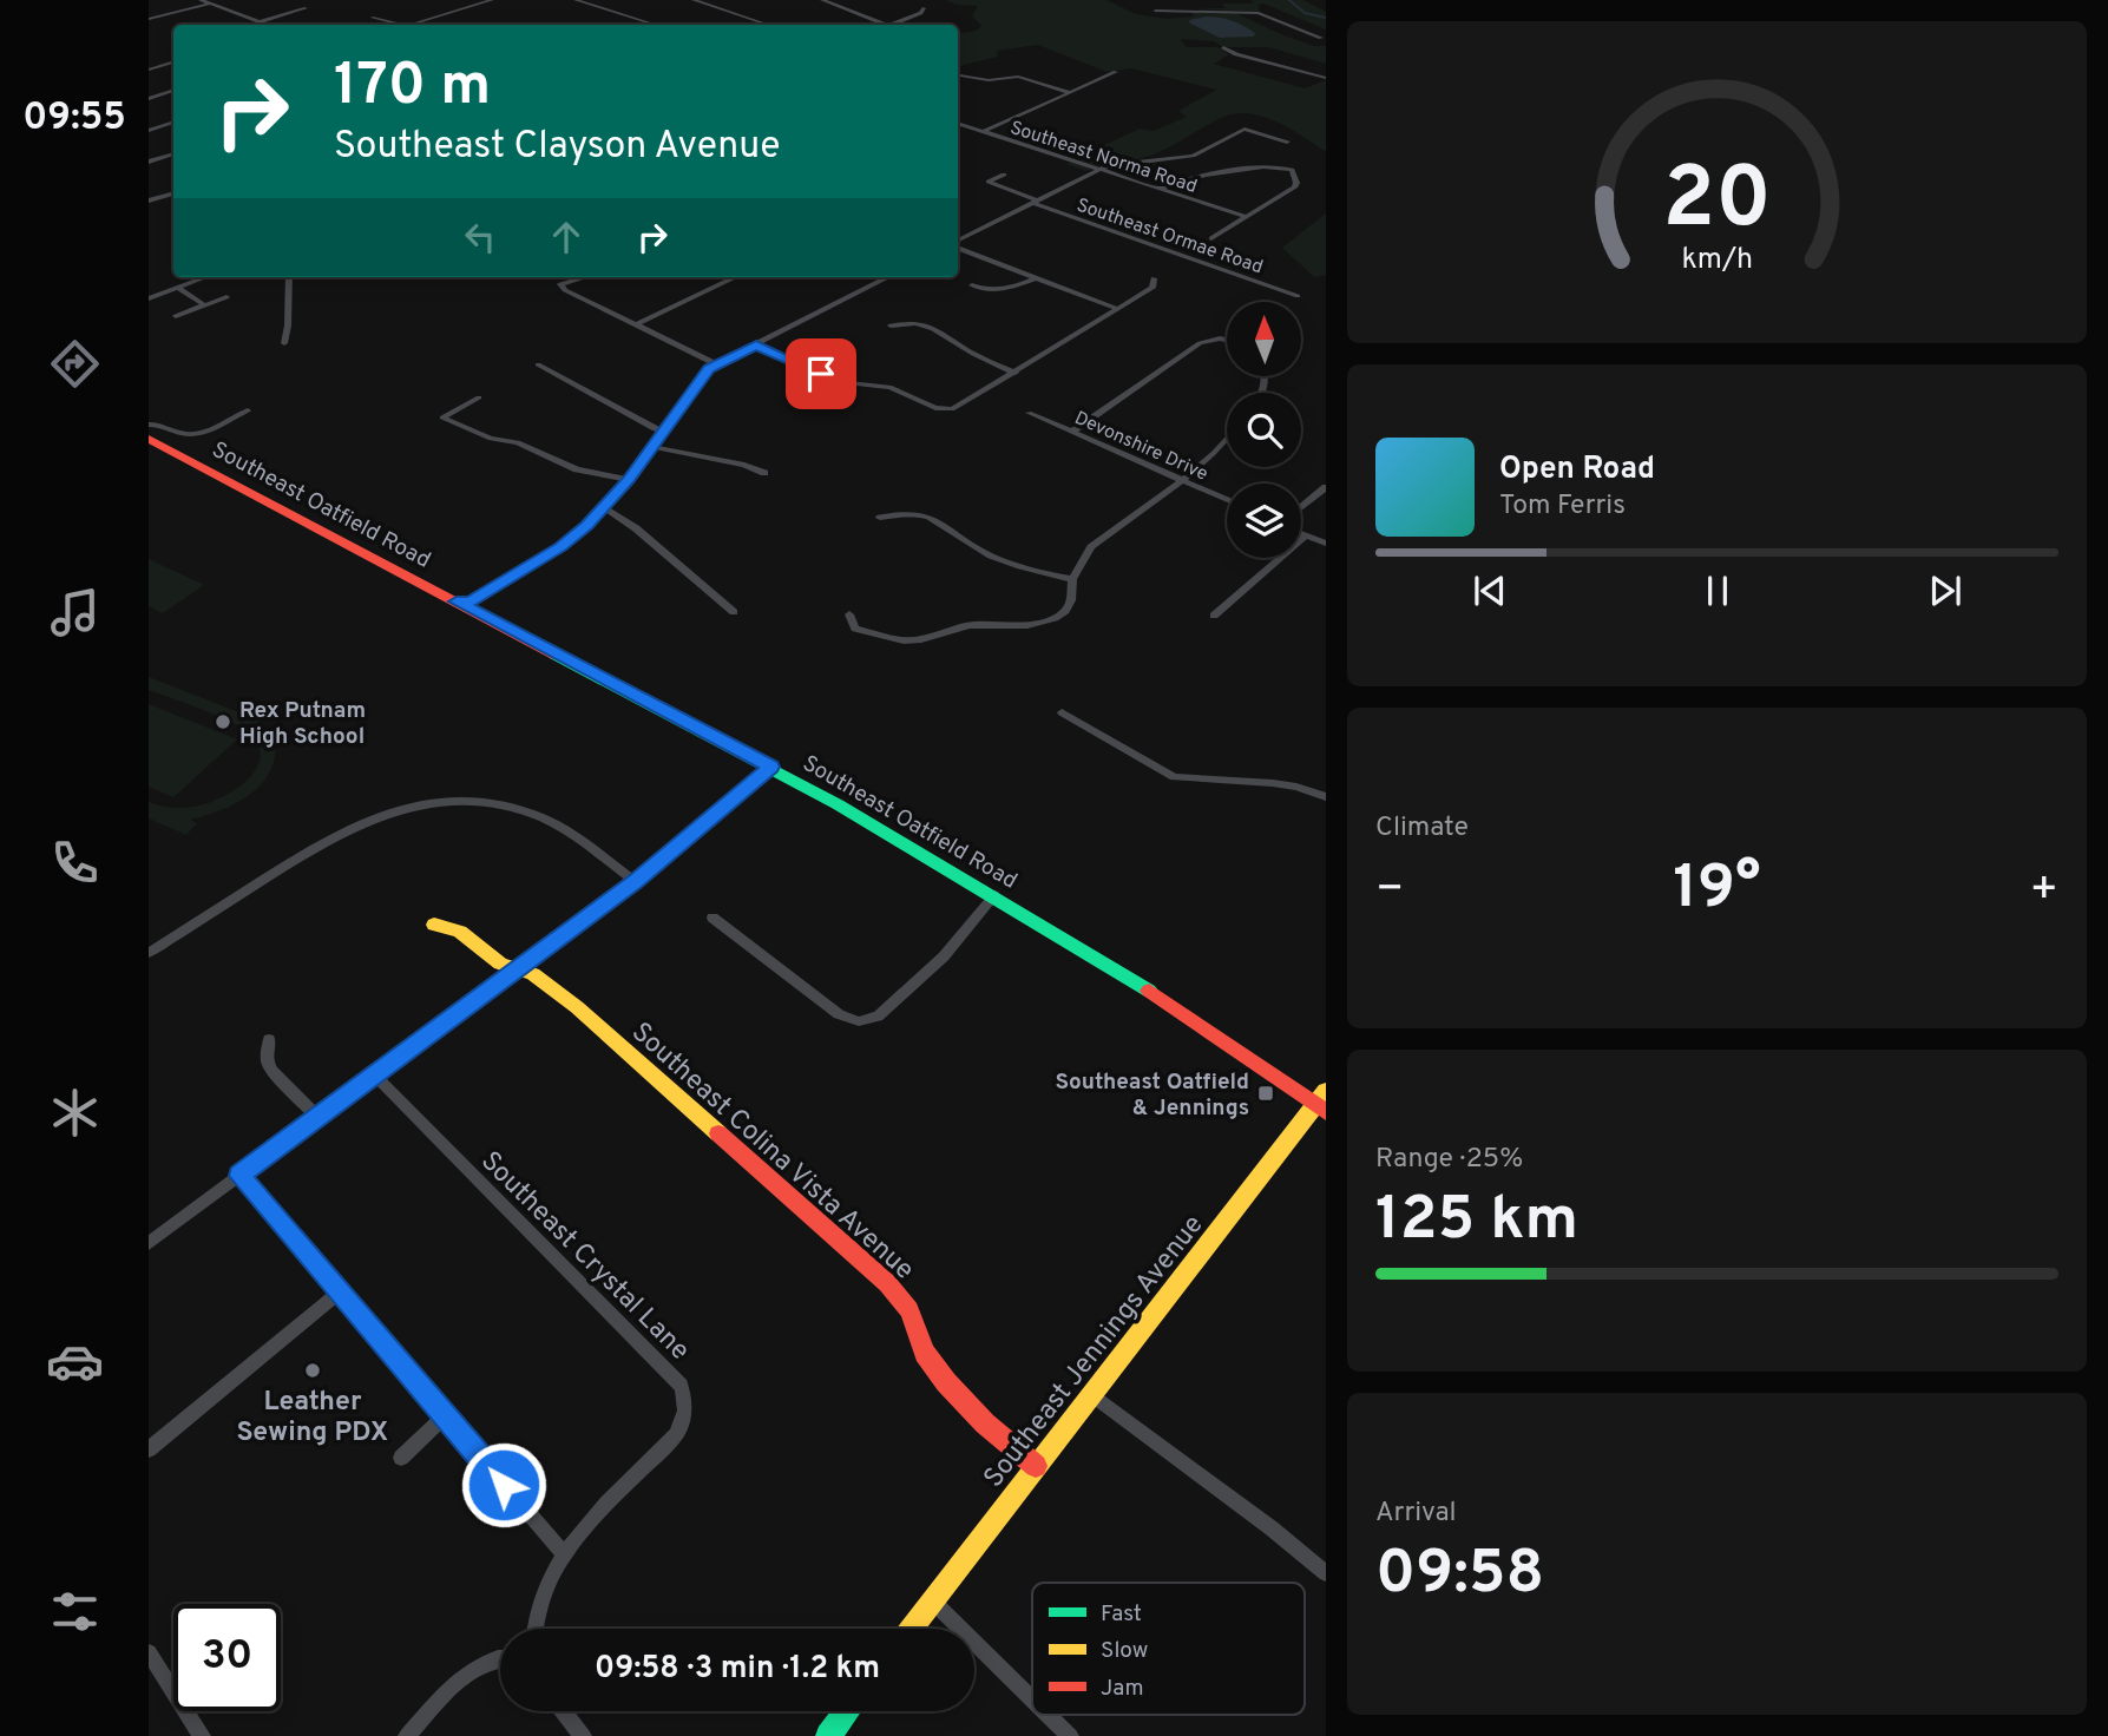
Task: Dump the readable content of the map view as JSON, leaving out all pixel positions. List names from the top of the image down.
{
  "streets": {
    "main road": ["Southeast Oatfield Road", "Southeast Colina Vista Avenue", "Southeast Jennings Avenue"],
    "street": [
      "Southeast Norma Road",
      "Southeast Ormae Road",
      "Devonshire Drive",
      "Southeast Crystal Lane"
    ]
  },
  "crossings": [
    ["Southeast Oatfield Road", "Southeast Jennings Avenue"],
    ["Southeast Colina Vista Avenue", "Southeast Jennings Avenue"]
  ],
  "places": {
    "other": ["Rex Putnam High School", "Leather Sewing PDX"],
    "transit": ["Southeast Oatfield & Jennings"]
  },
  "legend": ["Fast", "Slow", "Jam"],
  "north": "top",
  "page": {
    "tabs": "09:55",
    "turn": ["170 m", "Southeast Clayson Avenue"],
    "song": ["Open Road", "Tom Ferris"],
    "tile": [
      "Climate",
      ["Range · 25%", "125 km"],
      ["Arrival", "09:58"]
    ],
    "heat": ["−", "19°", "+"],
    "limit": "30",
    "trip": "09:58 · 3 min · 1.2 km",
    "gauge": ["20", "km/h"]
  }
}
